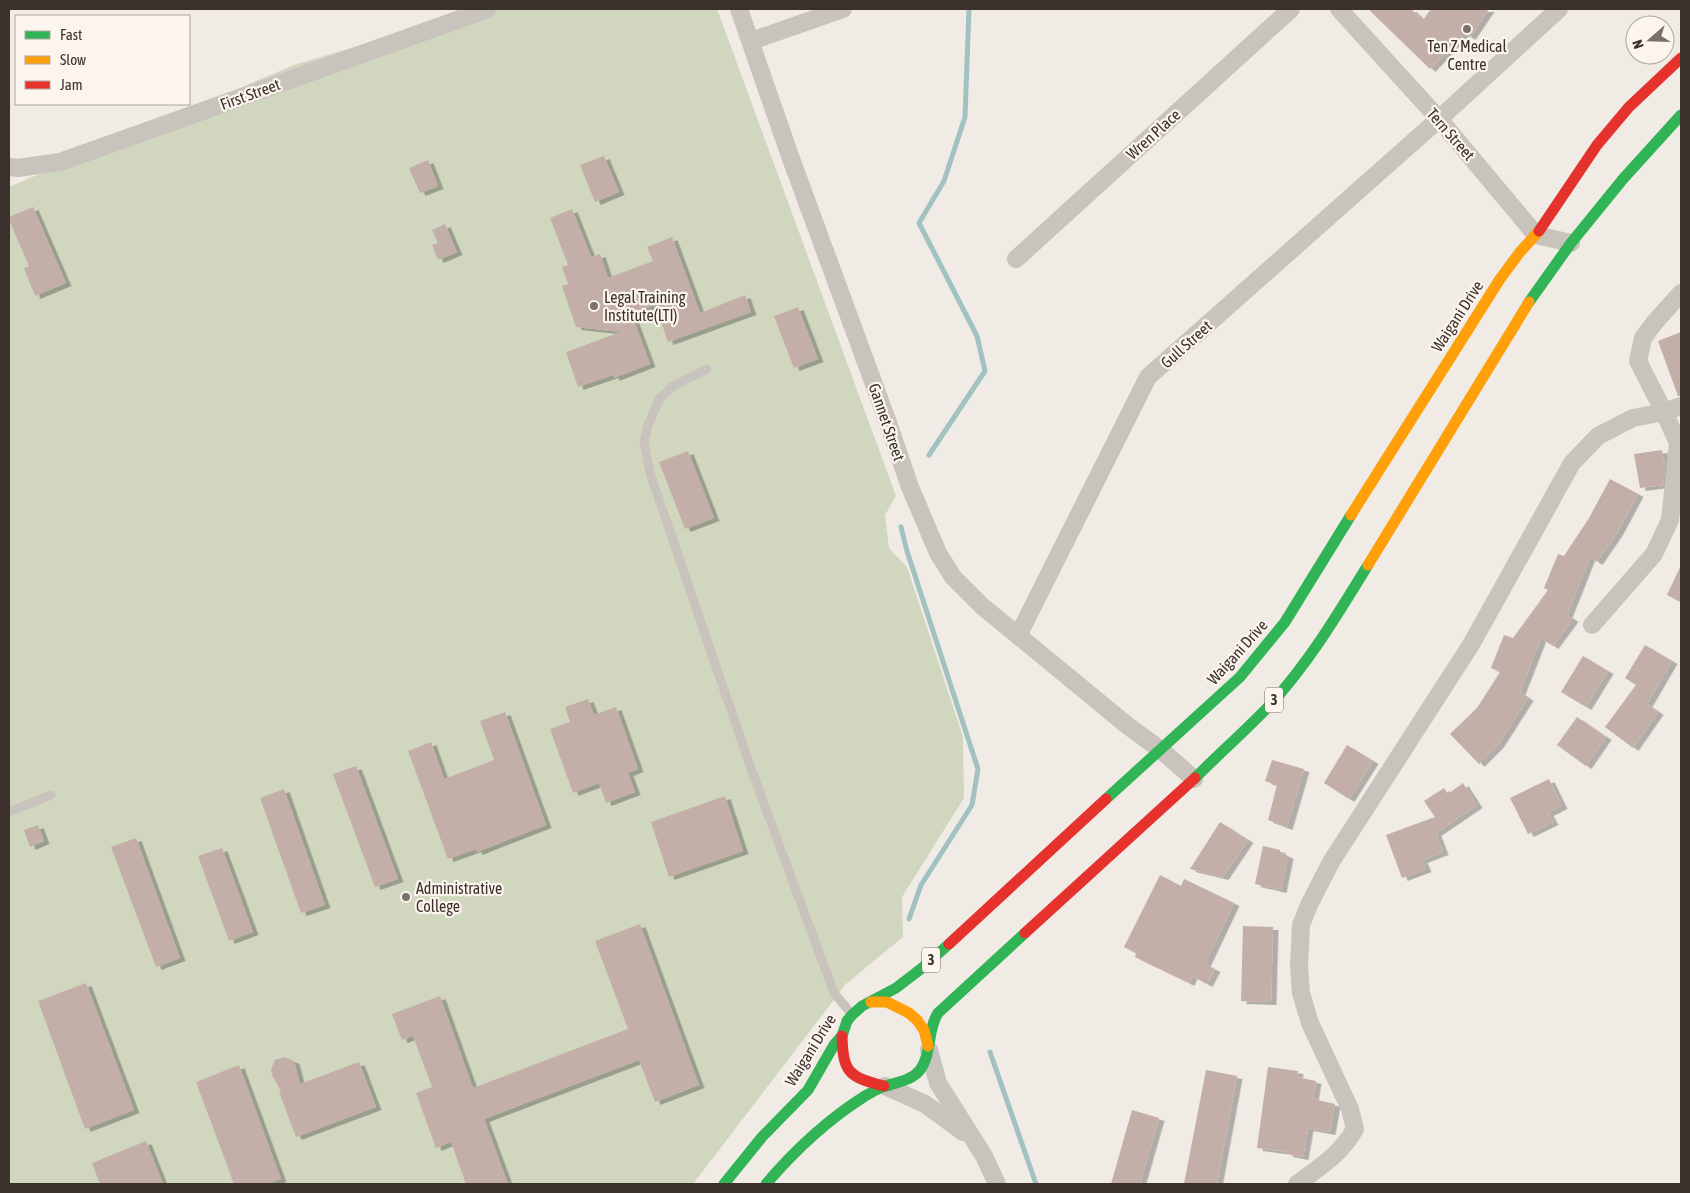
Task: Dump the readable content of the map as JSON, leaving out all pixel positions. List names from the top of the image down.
{
  "streets": {
    "highway": ["Waigani Drive", "3"],
    "street": [
      "First Street",
      "Wren Place",
      "Tern Street",
      "Gull Street",
      "Gannet Street"
    ]
  },
  "crossings": [
    ["Tern Street", "Waigani Drive"],
    ["Tern Street", "Gull Street"],
    ["Waigani Drive", "Gannet Street"],
    ["Waigani Drive", "3"],
    ["Gull Street", "Gannet Street"],
    ["Gannet Street", "3"]
  ],
  "places": ["Ten Z Medical Centre", "Legal Training Institute(LTI)", "Administrative College"],
  "legend": ["Fast", "Slow", "Jam"],
  "north": "left"
}
